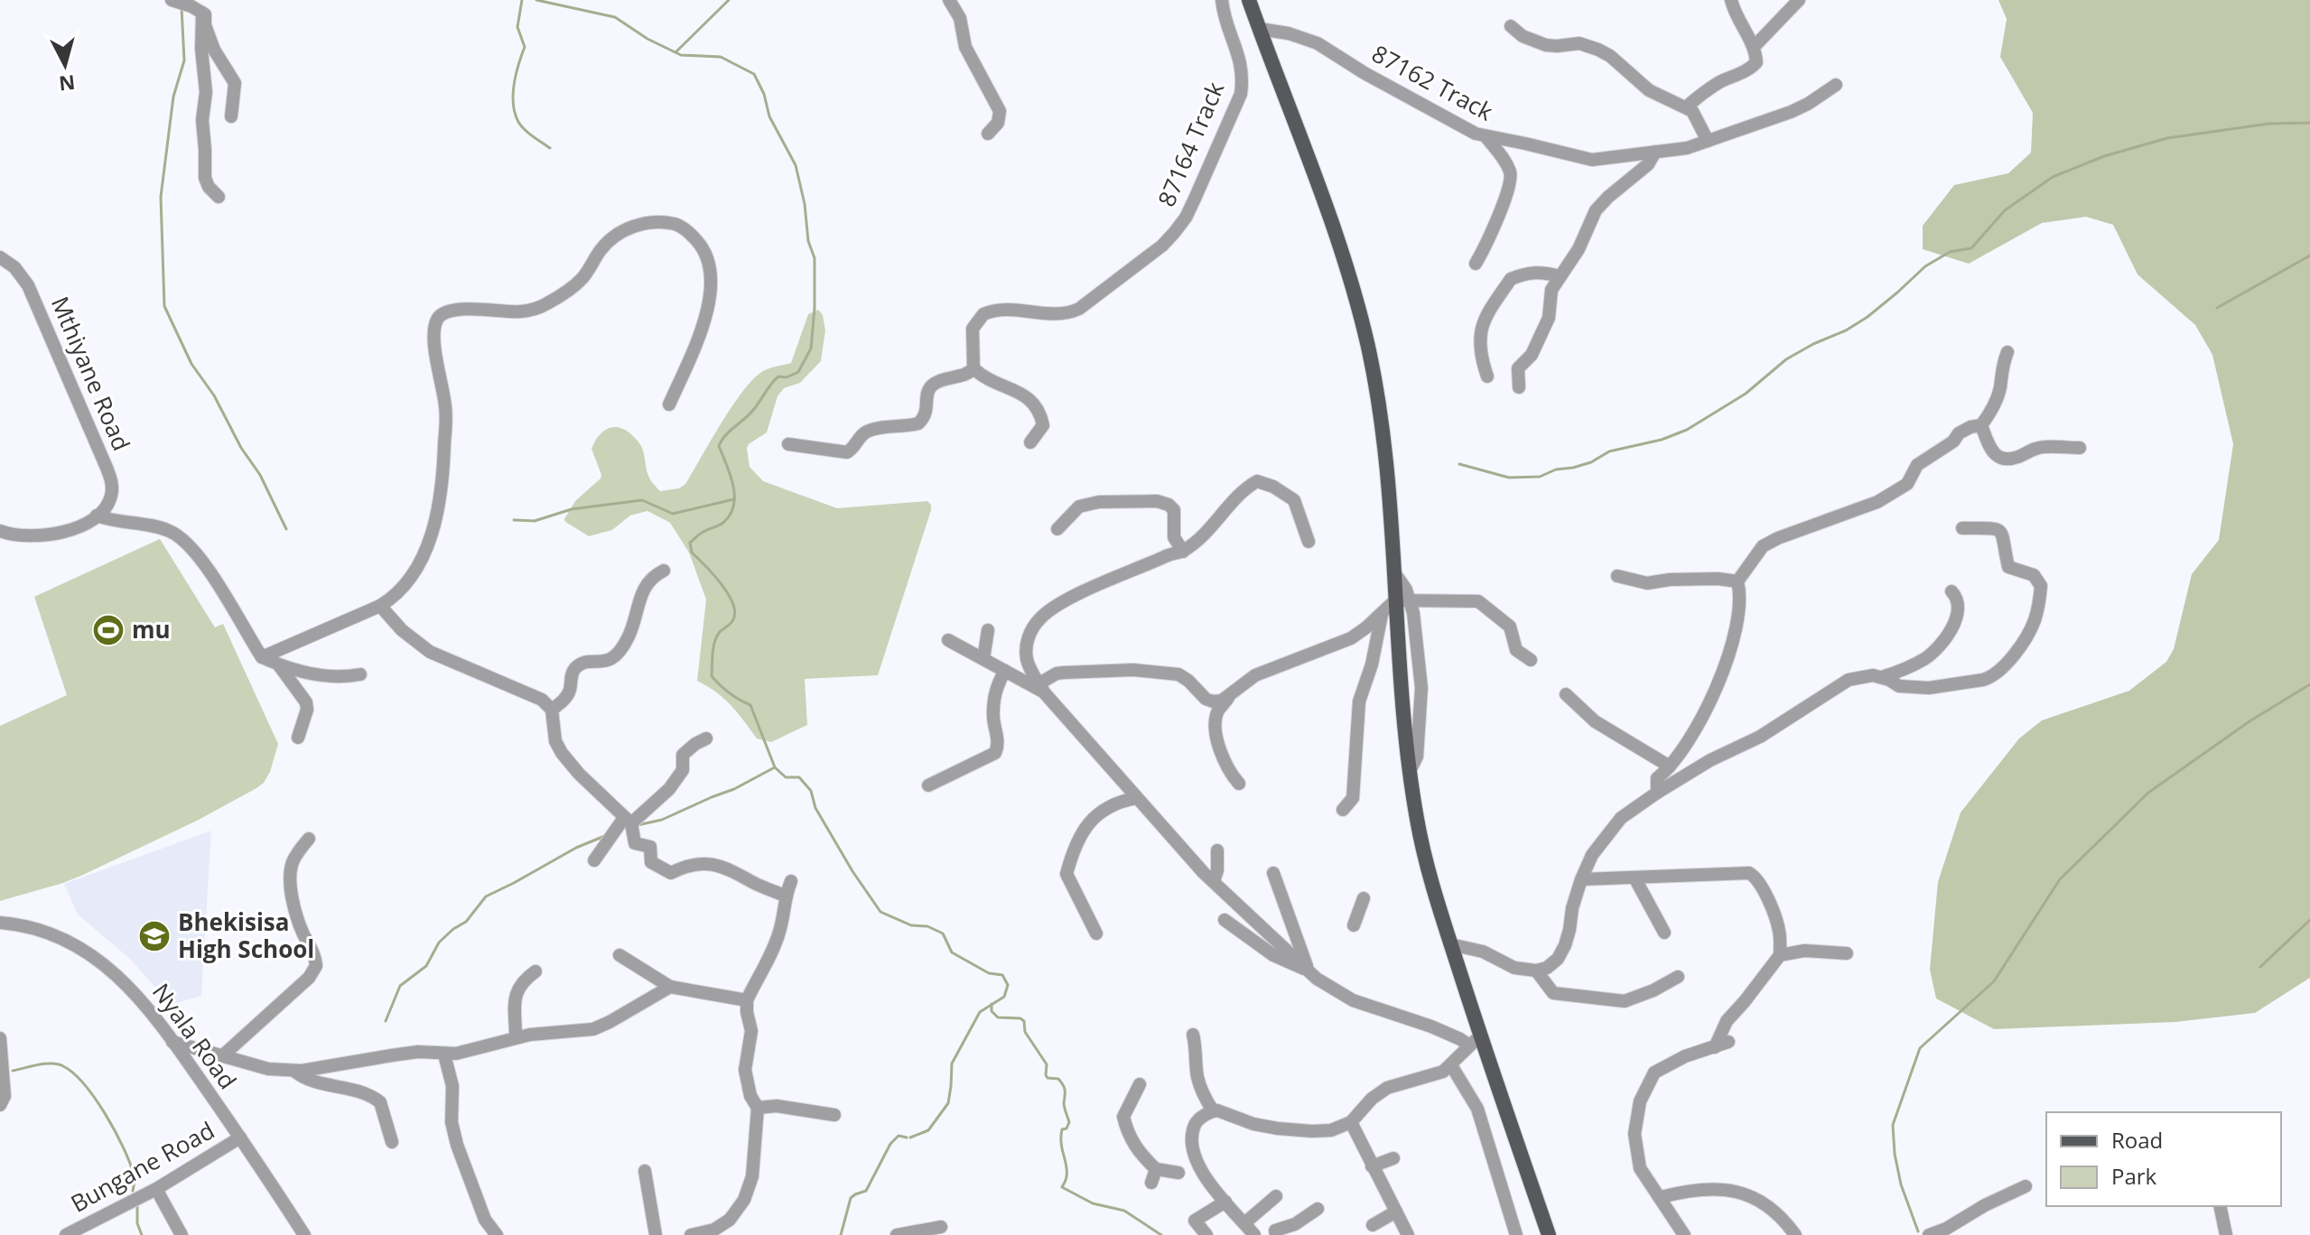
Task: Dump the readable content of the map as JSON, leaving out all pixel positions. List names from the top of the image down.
{
  "streets": {
    "street": [
      "87162 Track",
      "87164 Track",
      "Mthiyane Road",
      "Nyala Road",
      "Bungane Road"
    ]
  },
  "crossings": [
    ["Nyala Road", "Bungane Road"]
  ],
  "places": {
    "sports": ["mu"],
    "school or university": ["Bhekisisa High School"]
  },
  "legend": ["Road", "Park"],
  "north": "bottom"
}
